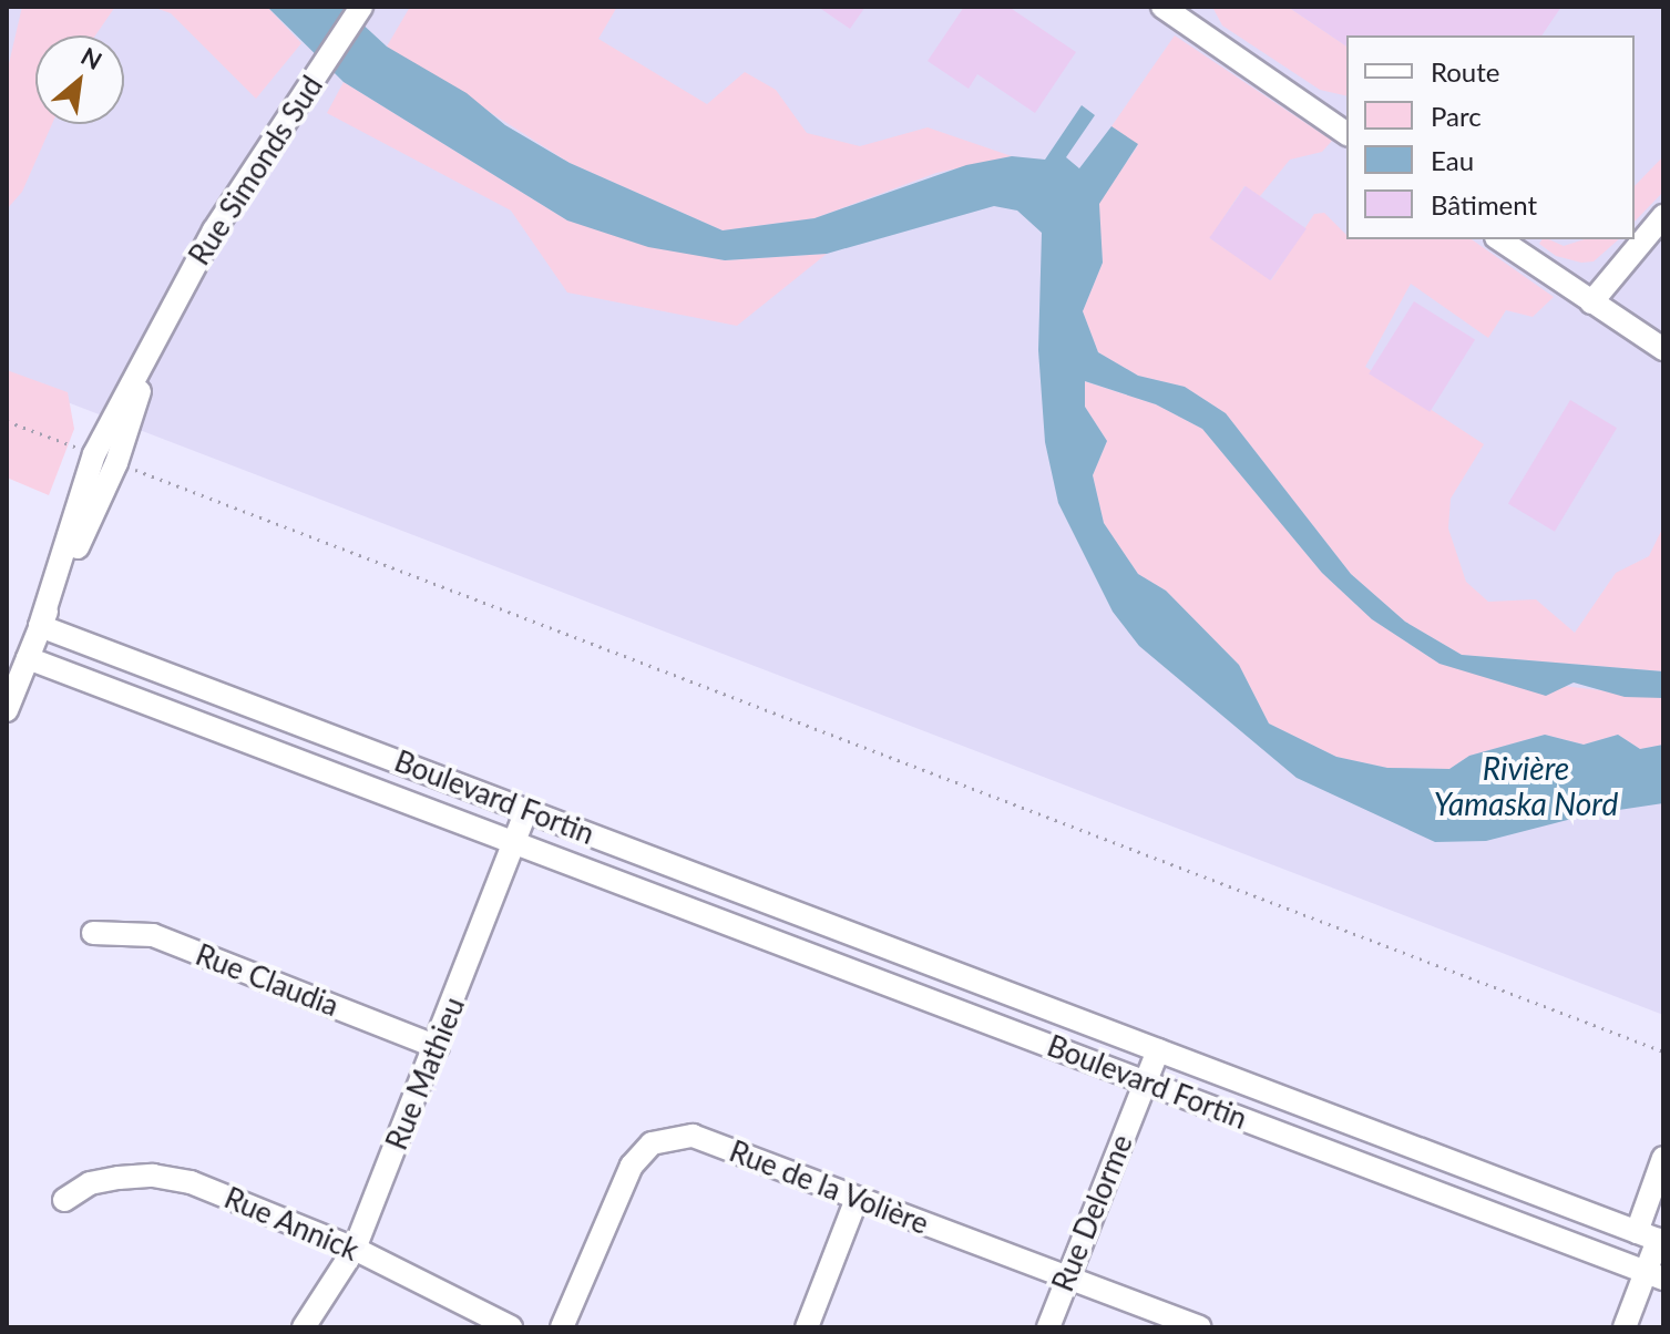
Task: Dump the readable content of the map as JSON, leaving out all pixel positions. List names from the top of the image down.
{
  "streets": {
    "street": [
      "Rue Simonds Sud",
      "Boulevard Fortin",
      "Rue Claudia",
      "Rue Mathieu",
      "Rue de la Volière",
      "Rue Delorme",
      "Rue Annick"
    ]
  },
  "crossings": [
    ["Rue Simonds Sud", "Boulevard Fortin"],
    ["Boulevard Fortin", "Rue Mathieu"],
    ["Boulevard Fortin", "Rue Delorme"],
    ["Rue Claudia", "Rue Mathieu"],
    ["Rue Mathieu", "Rue Annick"],
    ["Rue de la Volière", "Rue Delorme"]
  ],
  "water": ["Rivière Yamaska Nord"],
  "legend": [
    "Route",
    "Parc",
    "Eau",
    "Bâtiment"
  ],
  "north": "top right"
}
